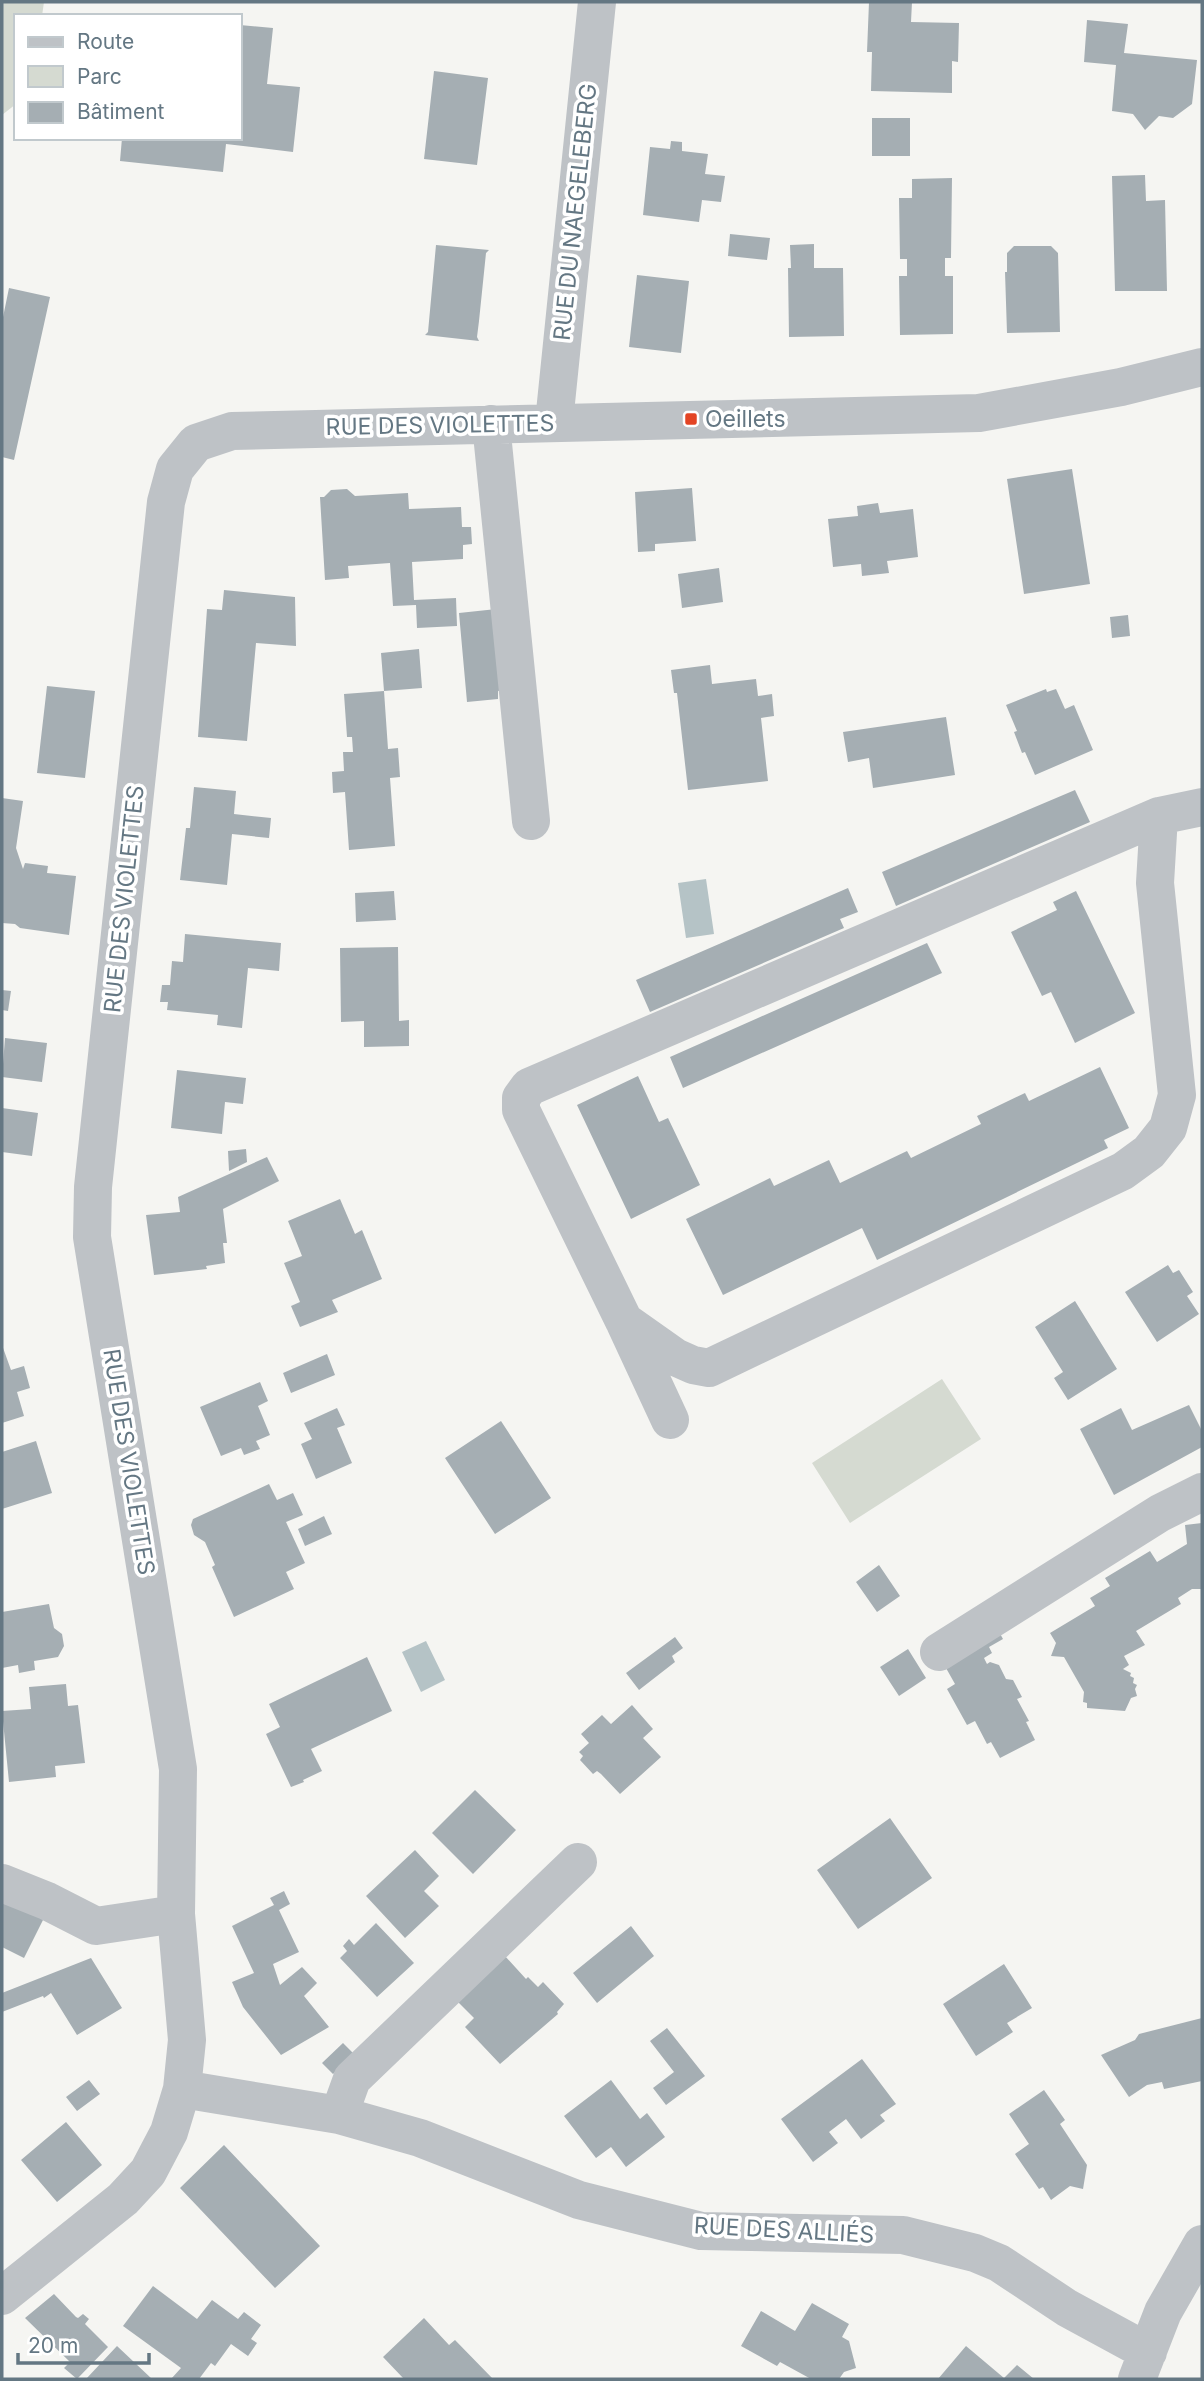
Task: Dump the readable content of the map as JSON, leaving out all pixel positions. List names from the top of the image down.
{
  "streets": {
    "street": ["RUE DU NAEGELEBERG", "RUE DES VIOLETTES", "RUE DES ALLIÉS"]
  },
  "crossings": [
    ["RUE DU NAEGELEBERG", "RUE DES VIOLETTES"],
    ["RUE DES VIOLETTES", "RUE DES ALLIÉS"]
  ],
  "places": {
    "transit": ["Oeillets"]
  },
  "legend": ["Route", "Parc", "Bâtiment"],
  "scale_bar": "20 m"
}
